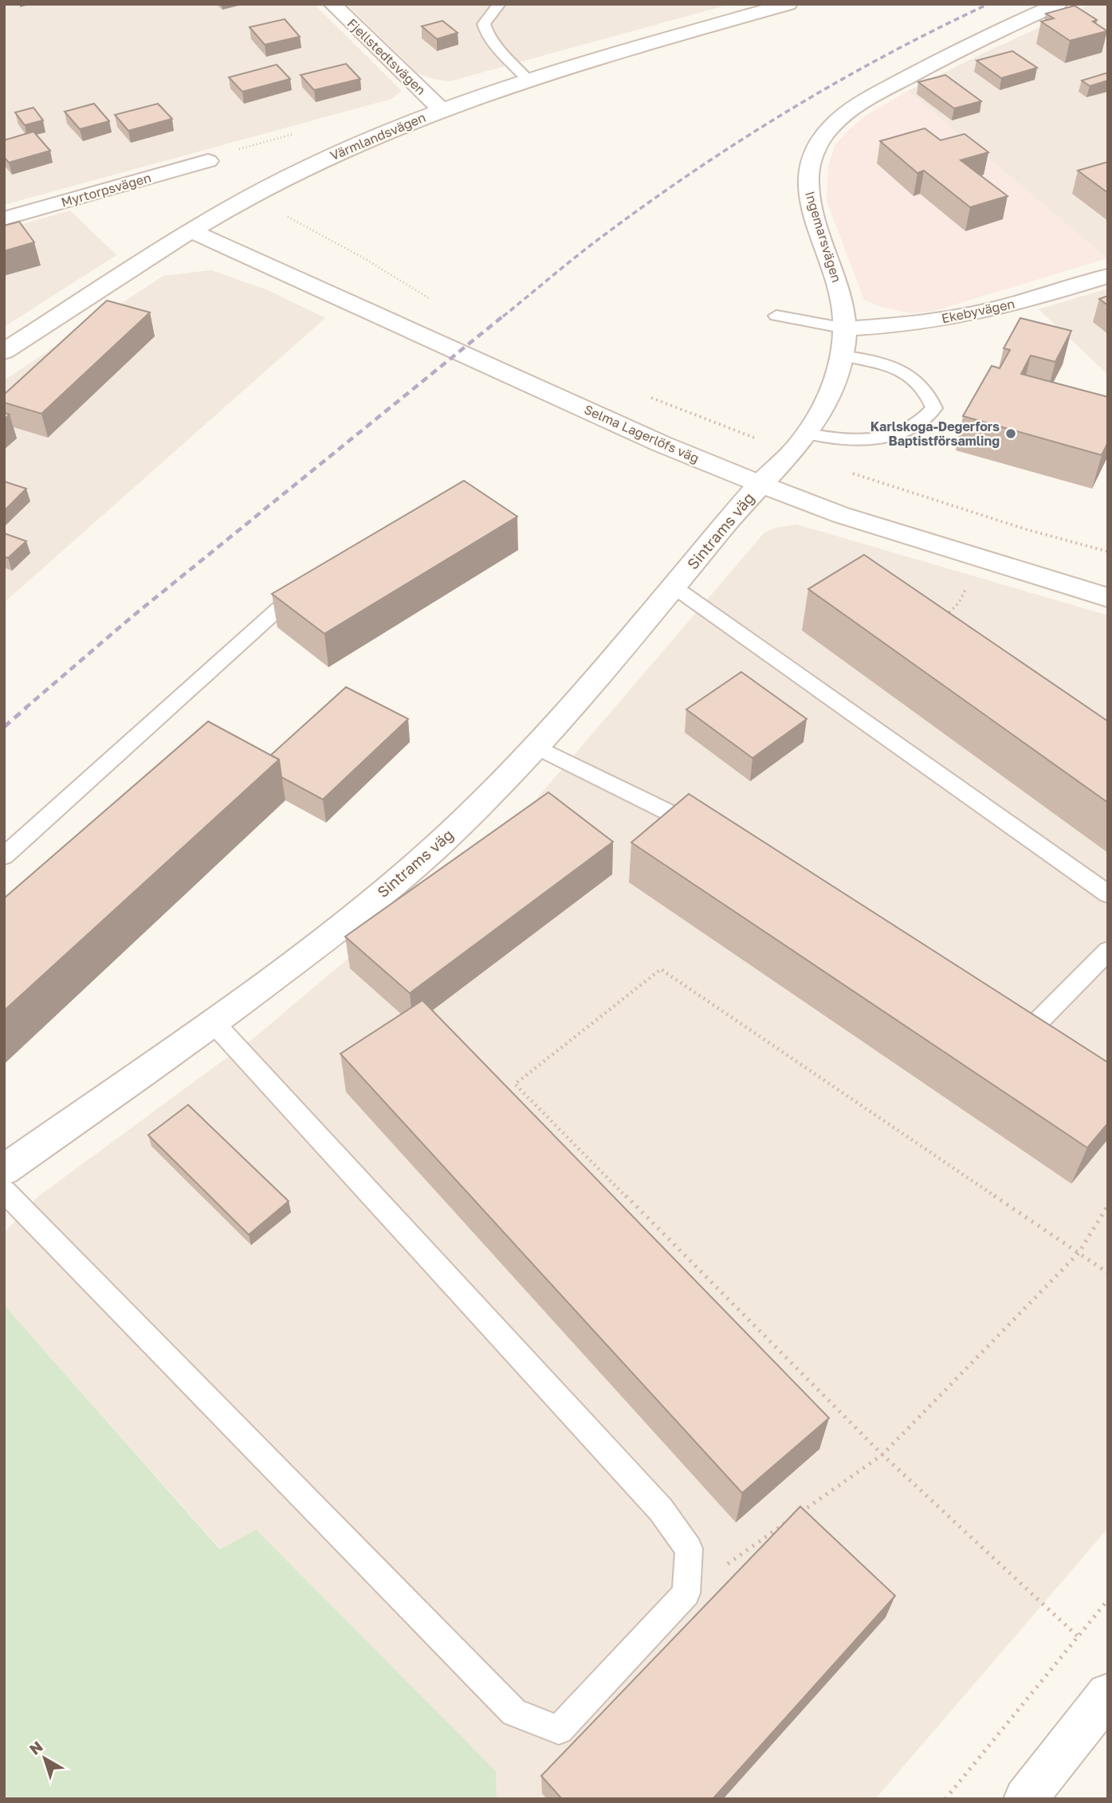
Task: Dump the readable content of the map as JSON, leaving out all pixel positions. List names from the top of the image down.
{
  "streets": {
    "street": [
      "Fjellstedtsvägen",
      "Värmlandsvägen",
      "Myrtorpsvägen",
      "Ingemarsvägen",
      "Ekebyvägen",
      "Selma Lagerlöfs väg",
      "Sintrams väg"
    ]
  },
  "crossings": [
    ["Fjellstedtsvägen", "Värmlandsvägen"],
    ["Värmlandsvägen", "Selma Lagerlöfs väg"],
    ["Ingemarsvägen", "Ekebyvägen"],
    ["Ingemarsvägen", "Selma Lagerlöfs väg"],
    ["Ingemarsvägen", "Sintrams väg"],
    ["Selma Lagerlöfs väg", "Sintrams väg"]
  ],
  "places": ["Karlskoga-Degerfors Baptistförsamling"],
  "north": "top left"
}
